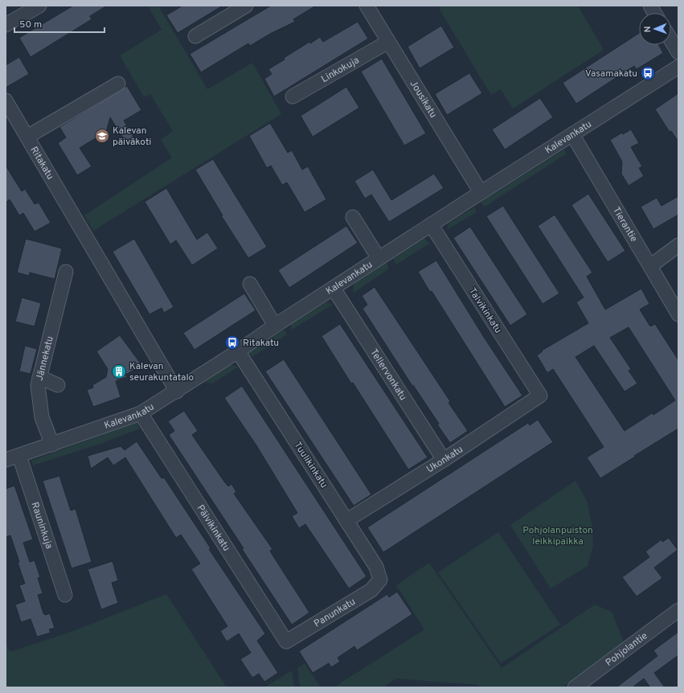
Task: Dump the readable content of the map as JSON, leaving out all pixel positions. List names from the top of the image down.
{
  "streets": {
    "street": [
      "Linkokuja",
      "Jousikatu",
      "Kalevankatu",
      "Ritakatu",
      "Tierantie",
      "Talvikinkatu",
      "Jännekatu",
      "Tellervonkatu",
      "Ukonkatu",
      "Tuulikinkatu",
      "Rauninkuja",
      "Päivikinkatu",
      "Panunkatu",
      "Pohjolantie"
    ]
  },
  "crossings": [
    ["Linkokuja", "Jousikatu"],
    ["Jousikatu", "Kalevankatu"],
    ["Kalevankatu", "Ritakatu"],
    ["Kalevankatu", "Tierantie"],
    ["Kalevankatu", "Talvikinkatu"],
    ["Kalevankatu", "Jännekatu"],
    ["Kalevankatu", "Tellervonkatu"],
    ["Kalevankatu", "Tuulikinkatu"],
    ["Kalevankatu", "Rauninkuja"],
    ["Kalevankatu", "Päivikinkatu"],
    ["Talvikinkatu", "Ukonkatu"],
    ["Tellervonkatu", "Ukonkatu"],
    ["Ukonkatu", "Tuulikinkatu"],
    ["Tuulikinkatu", "Panunkatu"],
    ["Päivikinkatu", "Panunkatu"]
  ],
  "parks": ["Pohjolanpuiston leikkipaikka"],
  "places": {
    "bus stop": ["Vasamakatu", "Ritakatu"],
    "school or university": ["Kalevan päiväkoti"],
    "building": ["Kalevan seurakuntatalo"]
  },
  "scale_bar": "50 m",
  "north": "left"
}
